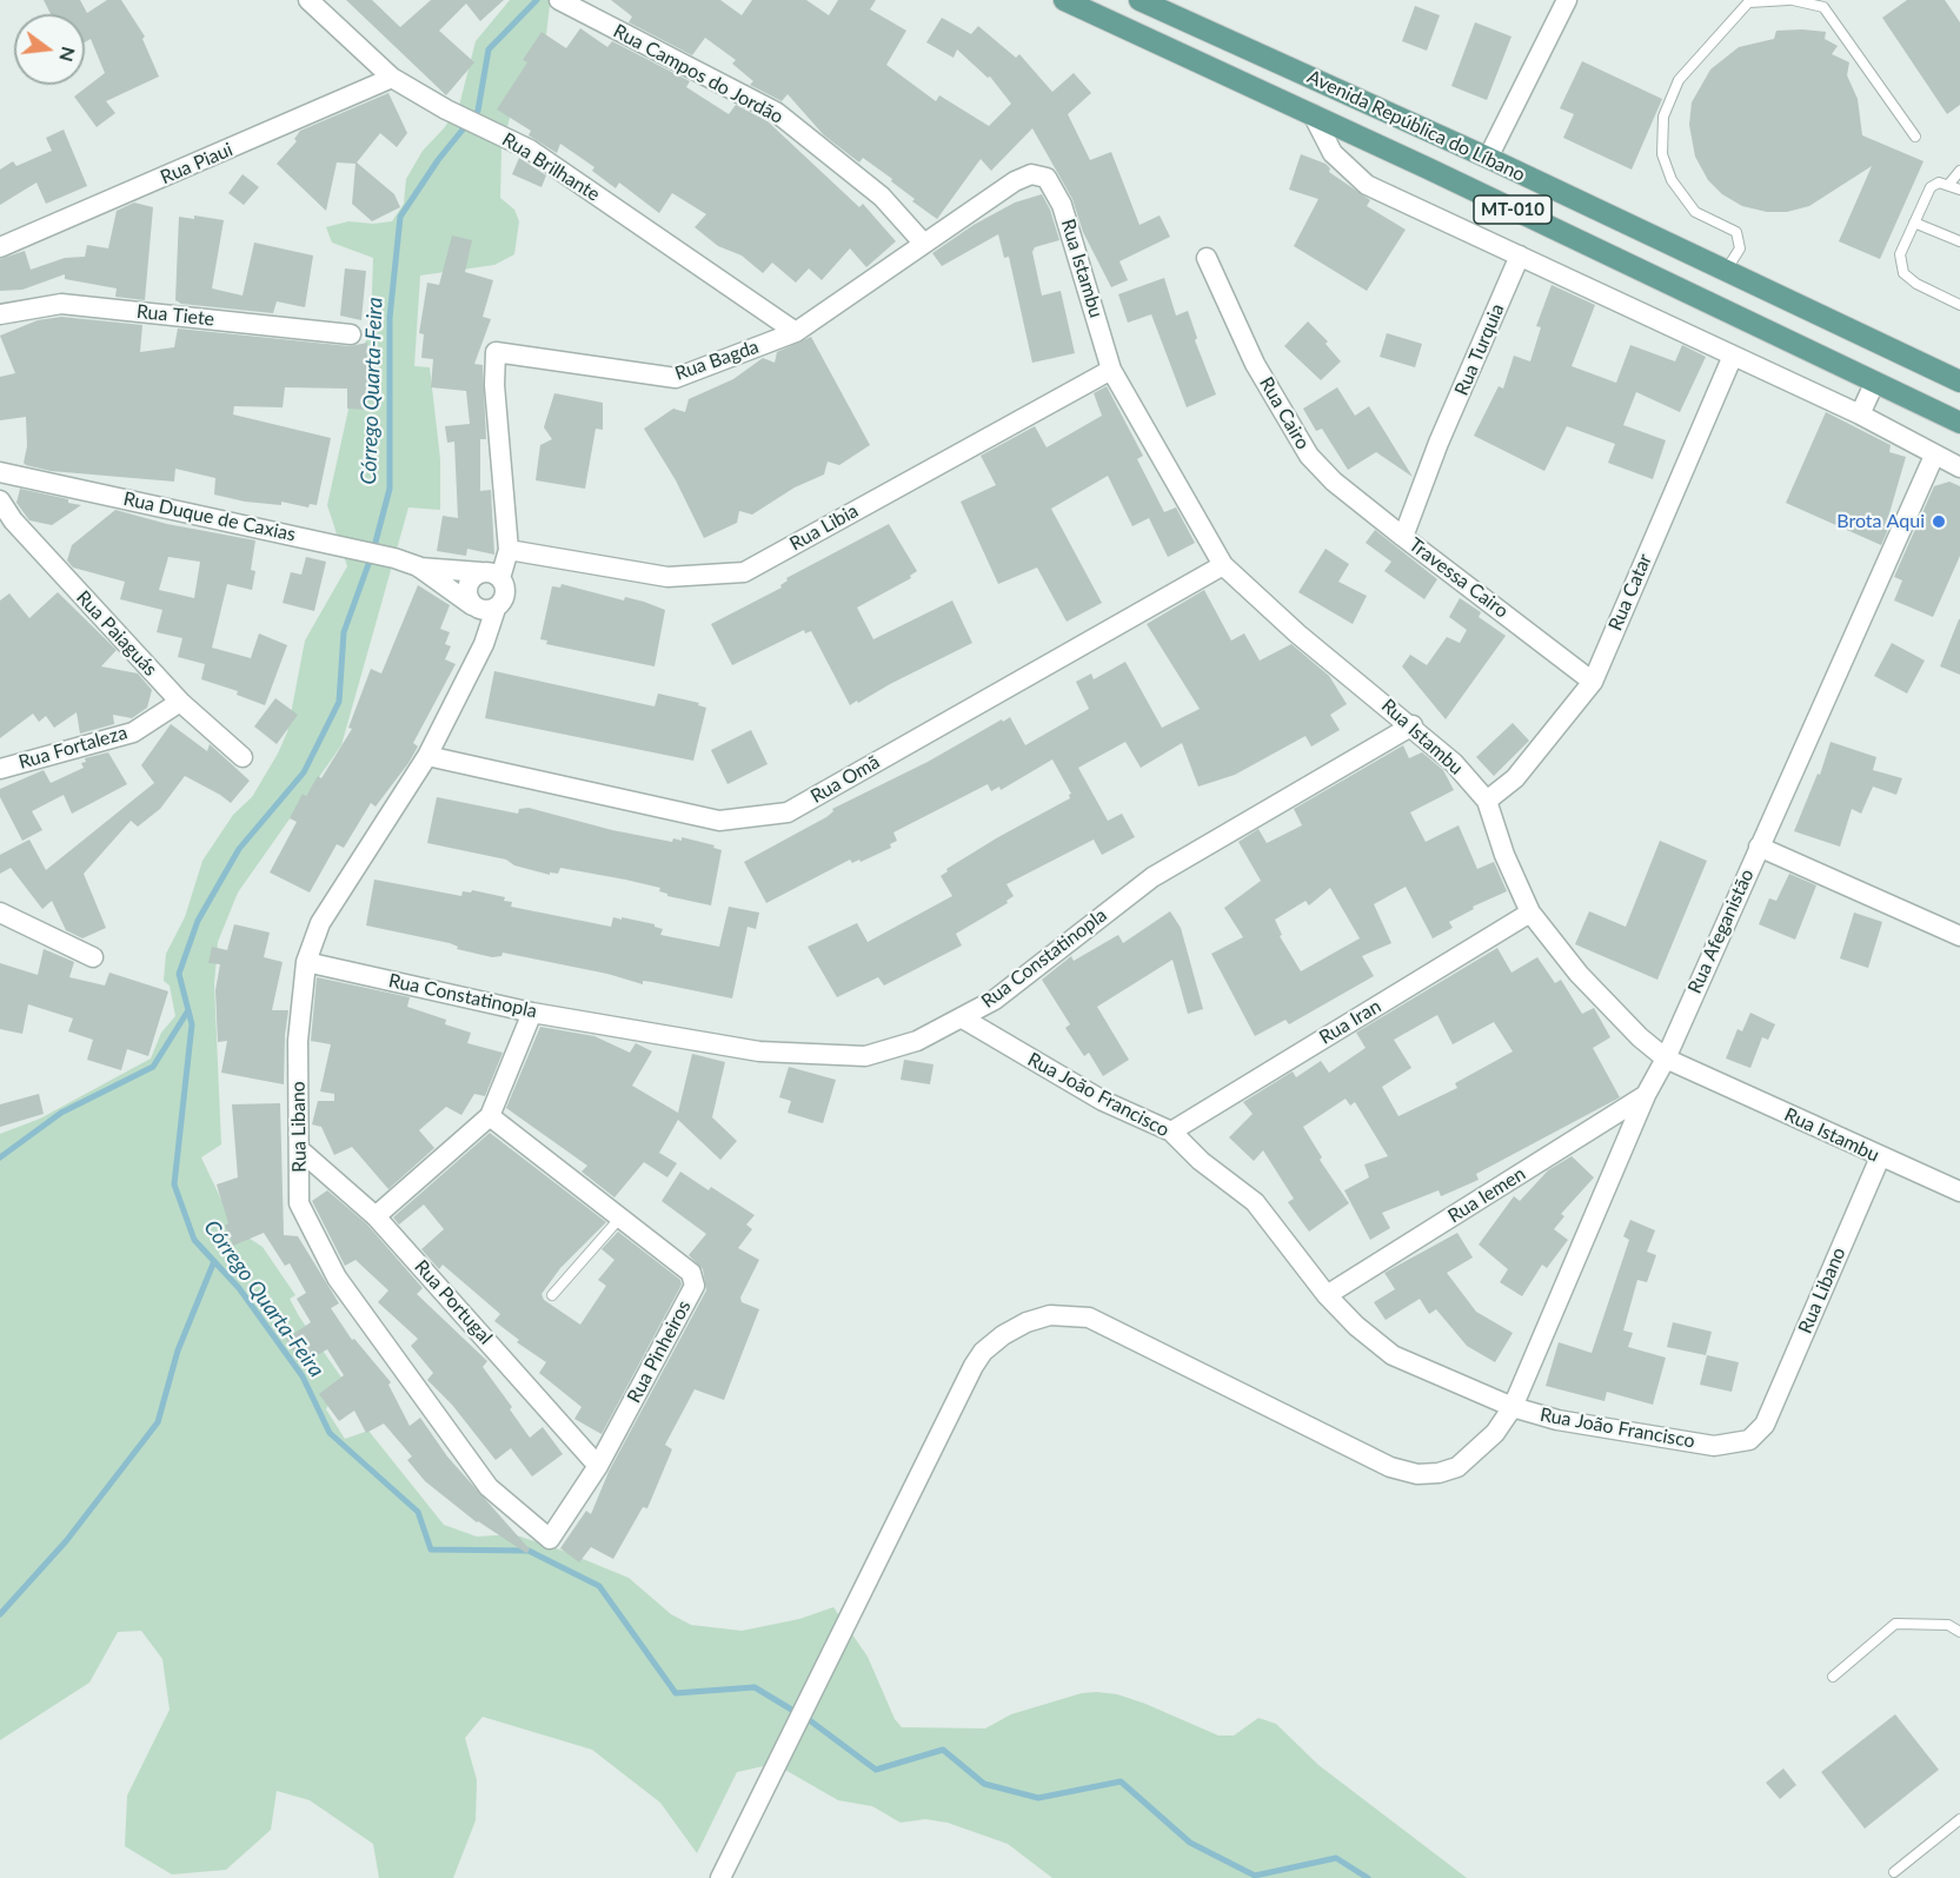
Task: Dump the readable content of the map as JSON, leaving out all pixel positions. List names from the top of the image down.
{
  "streets": {
    "main road": ["Avenida República do Líbano", "MT-010"],
    "street": [
      "Rua Campos do Jordão",
      "Rua Piaui",
      "Rua Brilhante",
      "Rua Istambu",
      "Rua Tiete",
      "Rua Turquia",
      "Rua Bagda",
      "Rua Cairo",
      "Rua Duque de Caxias",
      "Rua Libia",
      "Travessa Cairo",
      "Rua Catar",
      "Rua Paiaguás",
      "Rua Fortaleza",
      "Rua Omã",
      "Rua Afeganistão",
      "Rua Constatinopla",
      "Rua Iran",
      "Rua João Francisco",
      "Rua Libano",
      "Rua Iemen",
      "Rua Portugal",
      "Rua Pinheiros"
    ]
  },
  "crossings": [
    ["Rua Campos do Jordão", "Rua Bagda"],
    ["Avenida República do Líbano", "Rua Turquia"],
    ["Avenida República do Líbano", "Rua Catar"],
    ["Avenida República do Líbano", "Rua Afeganistão"],
    ["Rua Piaui", "Rua Brilhante"],
    ["Rua Brilhante", "Rua Bagda"],
    ["Rua Istambu", "Rua Bagda"],
    ["Rua Istambu", "Rua Libia"],
    ["Rua Istambu", "Rua Catar"],
    ["Rua Istambu", "Rua Omã"],
    ["Rua Istambu", "Rua Afeganistão"],
    ["Rua Istambu", "Rua Constatinopla"],
    ["Rua Istambu", "Rua Iran"],
    ["Rua Istambu", "Rua Libano"],
    ["Rua Turquia", "Travessa Cairo"],
    ["Rua Bagda", "Rua Libia"],
    ["Rua Bagda", "Rua Libano"],
    ["Rua Cairo", "Travessa Cairo"],
    ["Rua Duque de Caxias", "Rua Libano"],
    ["Rua Libia", "Rua Libano"],
    ["Travessa Cairo", "Rua Catar"],
    ["Rua Paiaguás", "Rua Fortaleza"],
    ["Rua Omã", "Rua Libano"],
    ["Rua Afeganistão", "Rua João Francisco"],
    ["Rua Afeganistão", "Rua Iemen"],
    ["Rua Constatinopla", "Rua João Francisco"],
    ["Rua Constatinopla", "Rua Libano"],
    ["Rua Iran", "Rua João Francisco"],
    ["Rua João Francisco", "Rua Libano"],
    ["Rua João Francisco", "Rua Iemen"],
    ["Rua Libano", "Rua Portugal"],
    ["Rua Libano", "Rua Pinheiros"],
    ["Rua Portugal", "Rua Pinheiros"]
  ],
  "water": ["Córrego Quarta-Feira"],
  "places": ["Brota Aqui"],
  "north": "right"
}
